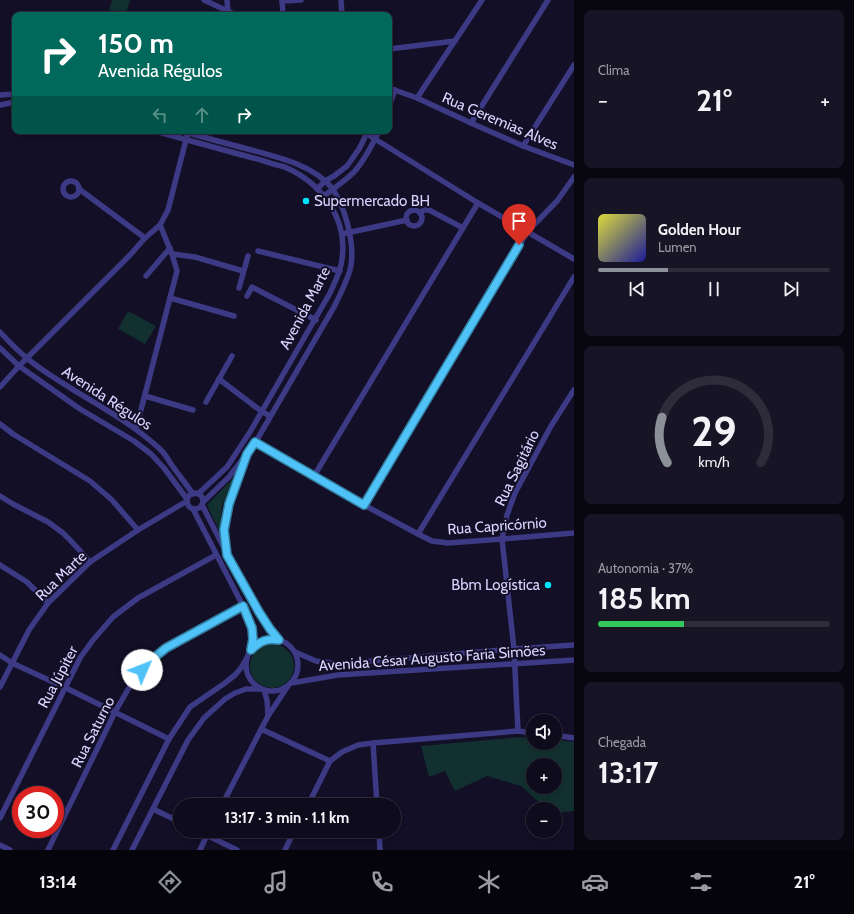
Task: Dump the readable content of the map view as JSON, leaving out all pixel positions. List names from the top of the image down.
{
  "streets": {
    "street": [
      "Rua Geremias Alves",
      "Avenida Marte",
      "Avenida Régulos",
      "Rua Sagitário",
      "Rua Capricórnio",
      "Rua Marte",
      "Avenida César Augusto Faria Simões",
      "Rua Júpiter",
      "Rua Saturno"
    ]
  },
  "crossings": [
    ["Avenida Marte", "Avenida Régulos"],
    ["Avenida Marte", "Rua Capricórnio"],
    ["Avenida Marte", "Rua Marte"],
    ["Avenida Régulos", "Rua Marte"],
    ["Avenida Régulos", "Avenida César Augusto Faria Simões"],
    ["Avenida Régulos", "Rua Júpiter"],
    ["Avenida Régulos", "Rua Saturno"],
    ["Rua Sagitário", "Rua Capricórnio"],
    ["Rua Sagitário", "Avenida César Augusto Faria Simões"]
  ],
  "places": ["Supermercado BH", "Bbm Logística"],
  "page": {
    "tile": [
      "Clima",
      ["Autonomia · 37%", "185 km"],
      ["Chegada", "13:17"]
    ],
    "turn": ["150 m", "Avenida Régulos"],
    "heat": ["−", "21°", "+"],
    "song": ["Golden Hour", "Lumen"],
    "map_buttons": ["+", "−"],
    "limit": "30",
    "trip": "13:17 · 3 min · 1.1 km",
    "tabs": ["13:14", "21°"],
    "gauge": ["29", "km/h"]
  }
}
